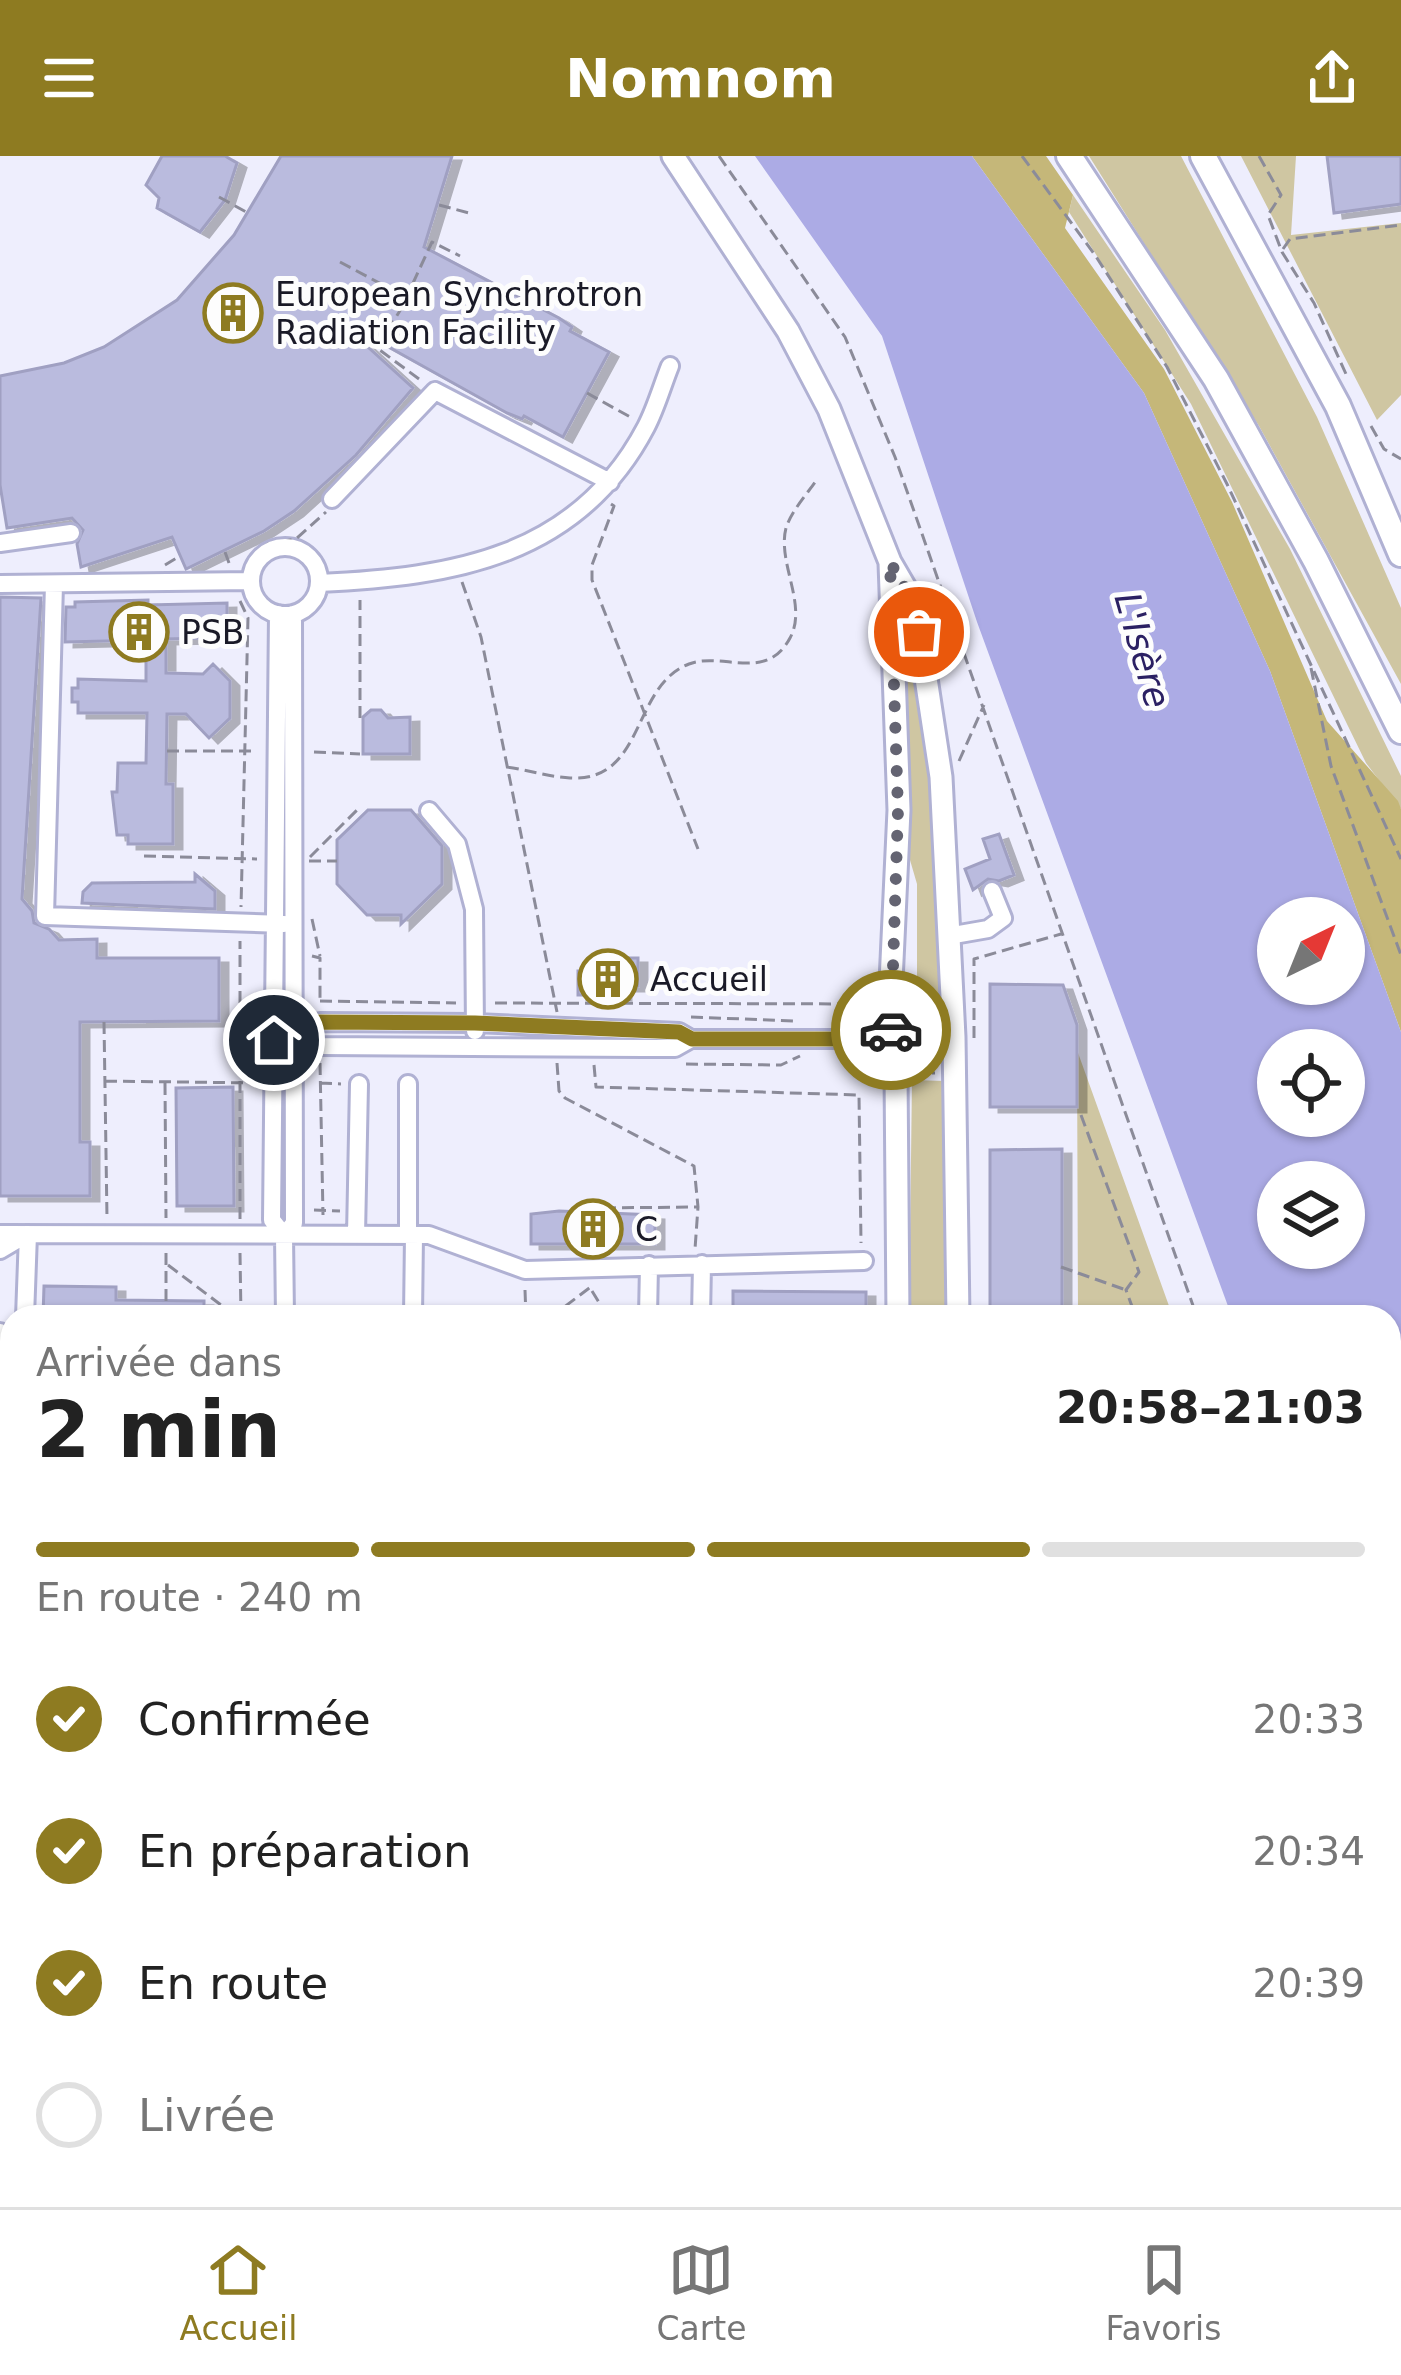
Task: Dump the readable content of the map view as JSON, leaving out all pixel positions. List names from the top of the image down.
{
  "water": ["L'Isère"],
  "places": {
    "building": [
      "European Synchrotron Radiation Facility",
      "PSB",
      "Accueil",
      "C"
    ]
  },
  "north": "top right",
  "page": {
    "header": "Nomnom",
    "heading": ["2 min", "Arrivée dans", "20:58–21:03"],
    "bar": "En route · 240 m",
    "list": [
      ["Confirmée", "20:33"],
      ["En préparation", "20:34"],
      ["En route", "20:39"],
      "Livrée"
    ],
    "tabs": ["Accueil", "Carte", "Favoris"]
  }
}
